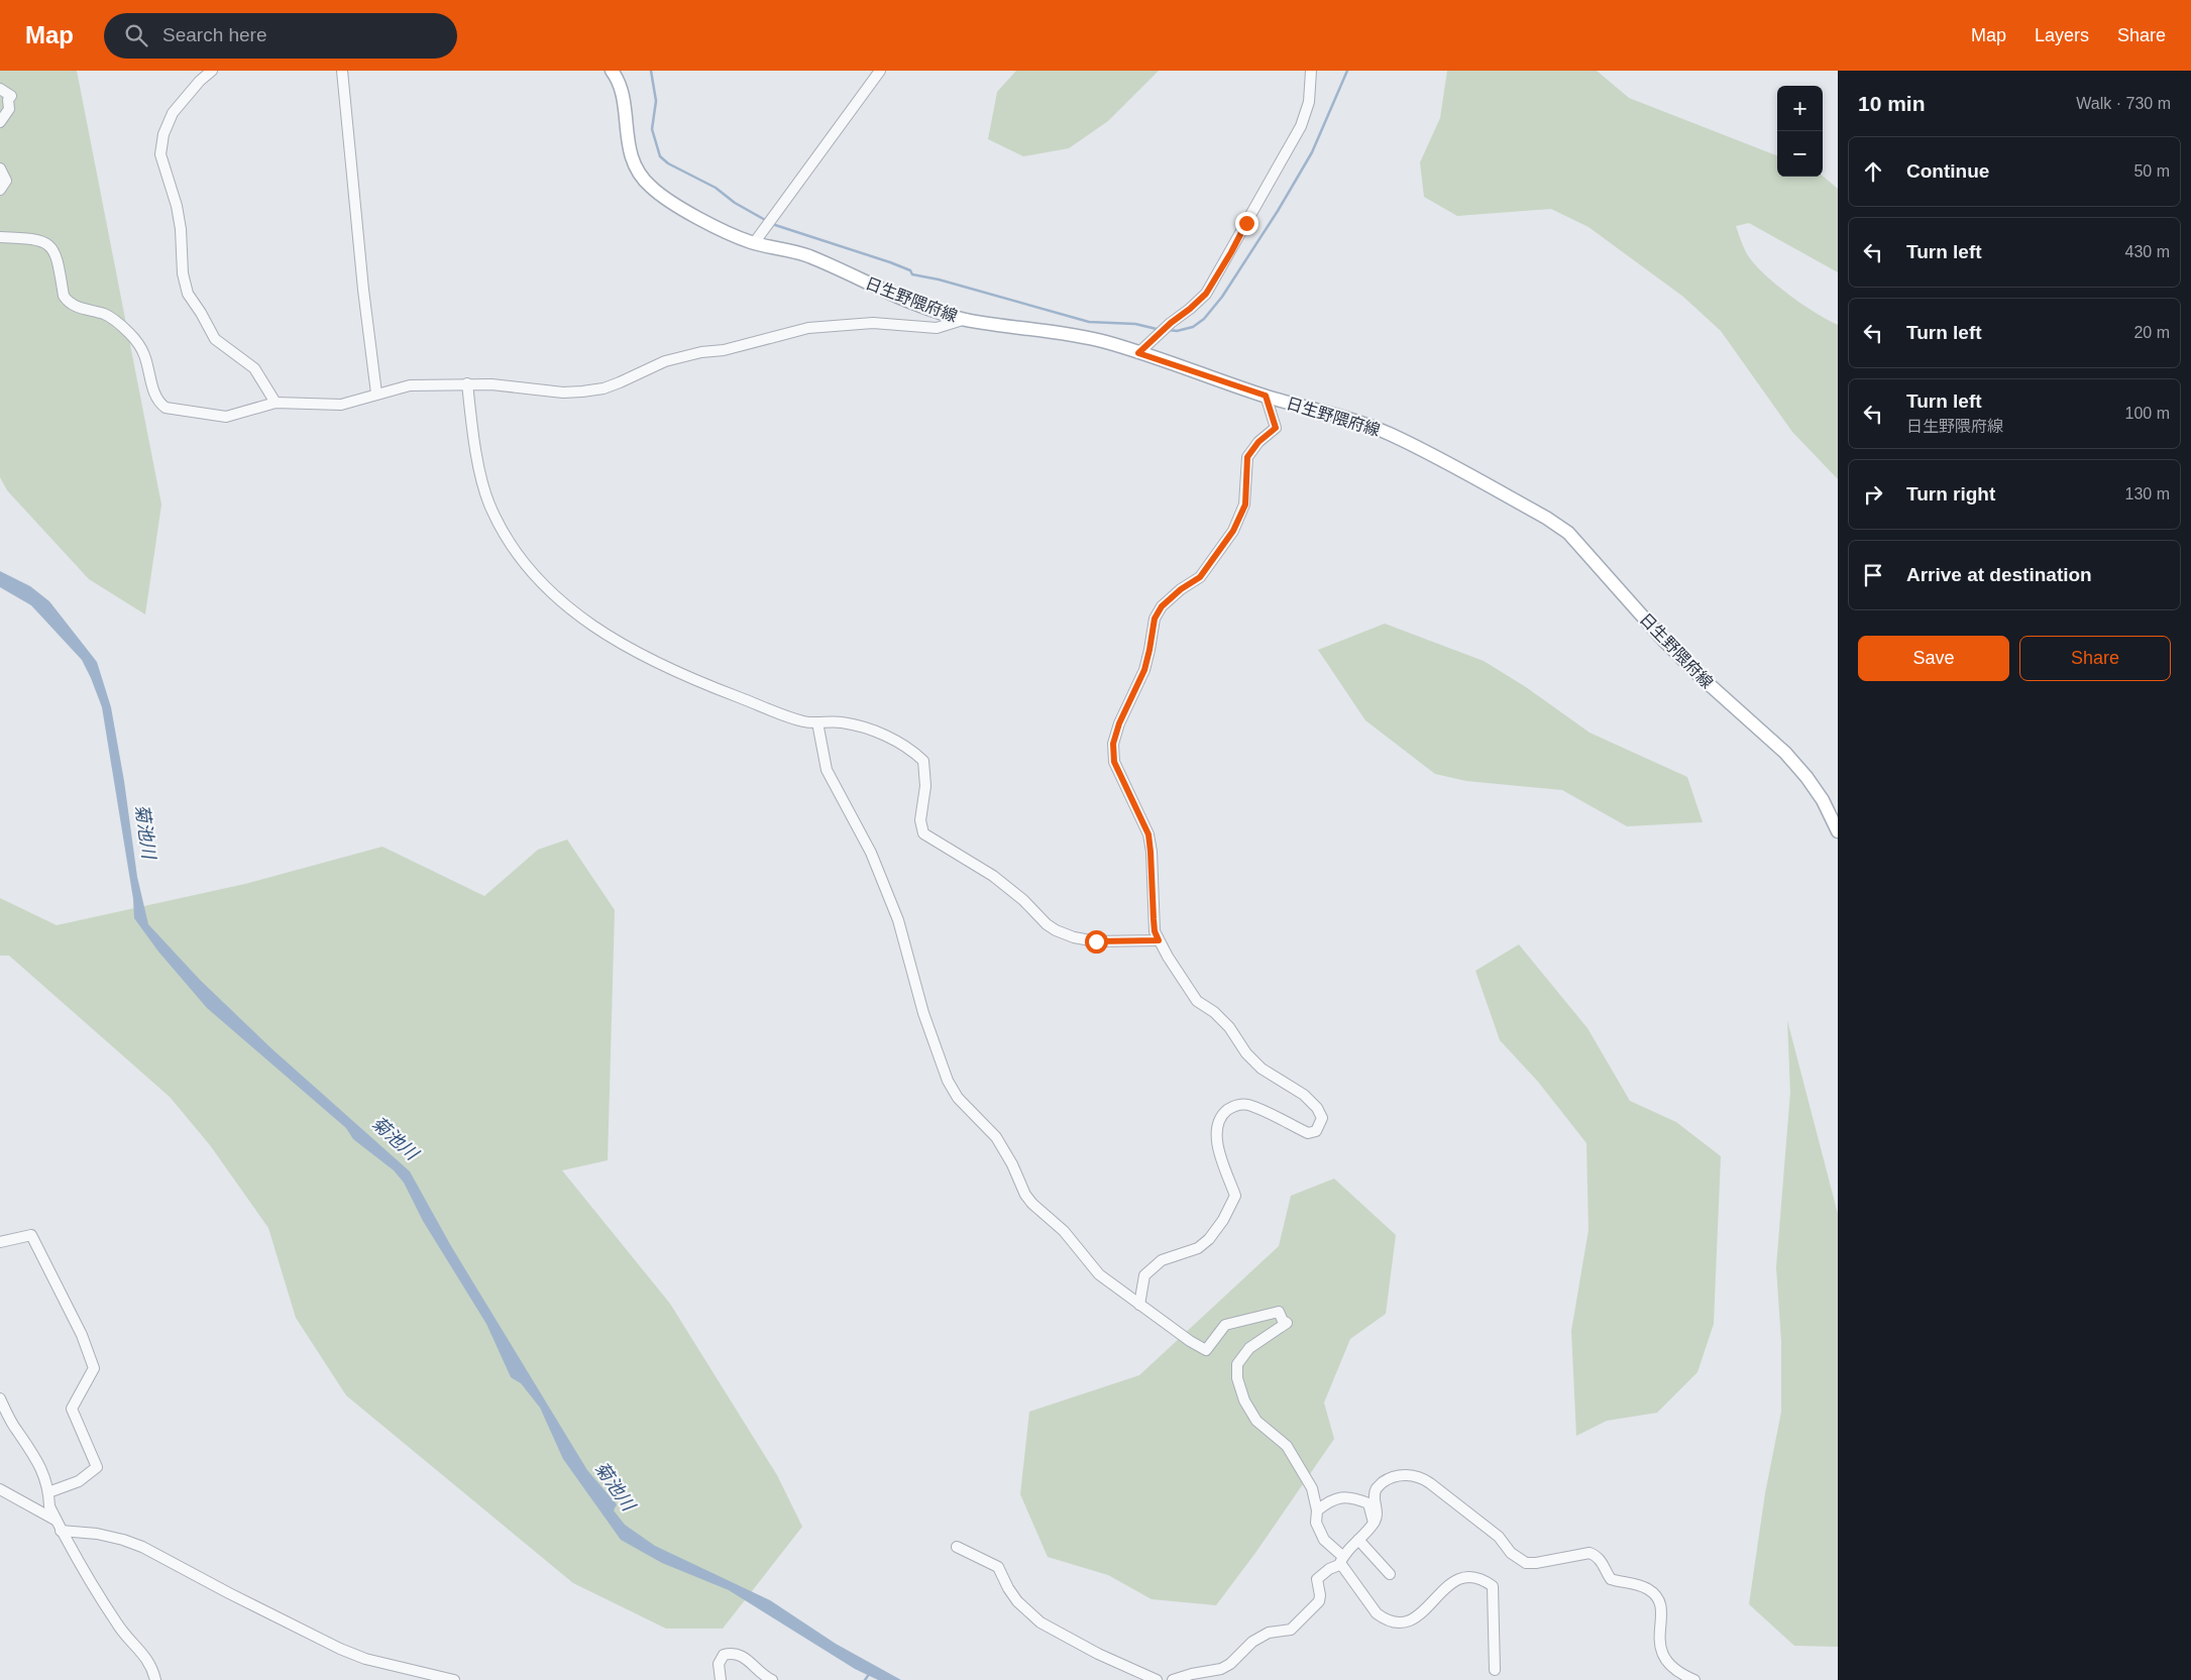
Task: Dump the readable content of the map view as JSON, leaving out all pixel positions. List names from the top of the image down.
{
  "streets": {
    "main road": ["日生野隈府線"]
  },
  "water": ["菊池川"],
  "page": {
    "header": "Map",
    "search": "Search here",
    "nav": ["Map", "Layers", "Share"],
    "heading": ["10 min", "Walk · 730 m"],
    "map_buttons": ["+", "−"],
    "list": [
      ["Continue", "50 m"],
      ["Turn left", "430 m"],
      ["Turn left", "20 m"],
      ["Turn left", "日生野隈府線", "100 m"],
      ["Turn right", "130 m"],
      "Arrive at destination"
    ],
    "buttons": ["Save", "Share"]
  }
}
